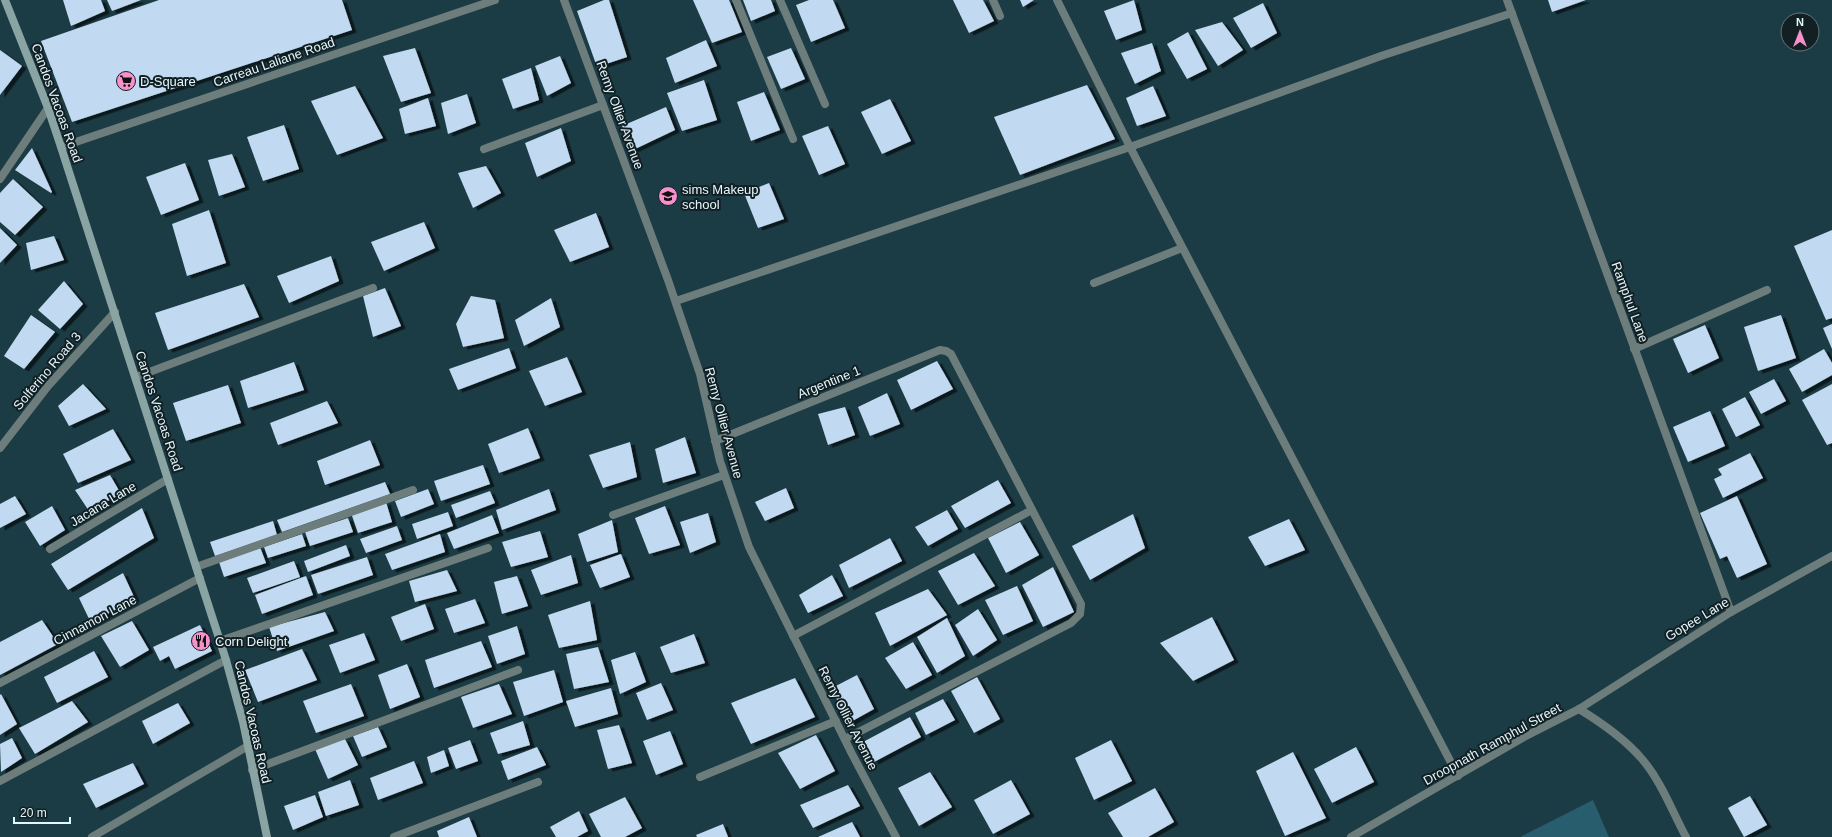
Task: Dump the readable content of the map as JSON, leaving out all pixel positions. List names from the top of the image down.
{
  "streets": {
    "main road": ["Candos Vacoas Road"],
    "street": [
      "Carreau Laliane Road",
      "Remy Ollier Avenue",
      "Ramphul Lane",
      "Solferino Road 3",
      "Argentine 1",
      "Jacana Lane",
      "Gopee Lane",
      "Cinnamon Lane",
      "Droopnath Ramphul Street"
    ]
  },
  "crossings": [
    ["Carreau Laliane Road", "Candos Vacoas Road"],
    ["Candos Vacoas Road", "Solferino Road 3"],
    ["Candos Vacoas Road", "Jacana Lane"],
    ["Candos Vacoas Road", "Cinnamon Lane"],
    ["Remy Ollier Avenue", "Argentine 1"],
    ["Ramphul Lane", "Gopee Lane"],
    ["Gopee Lane", "Droopnath Ramphul Street"]
  ],
  "places": {
    "supermarket": ["D-Square"],
    "school or university": ["sims Makeup school"],
    "restaurant": ["Corn Delight"]
  },
  "scale_bar": "20 m",
  "north": "top"
}
